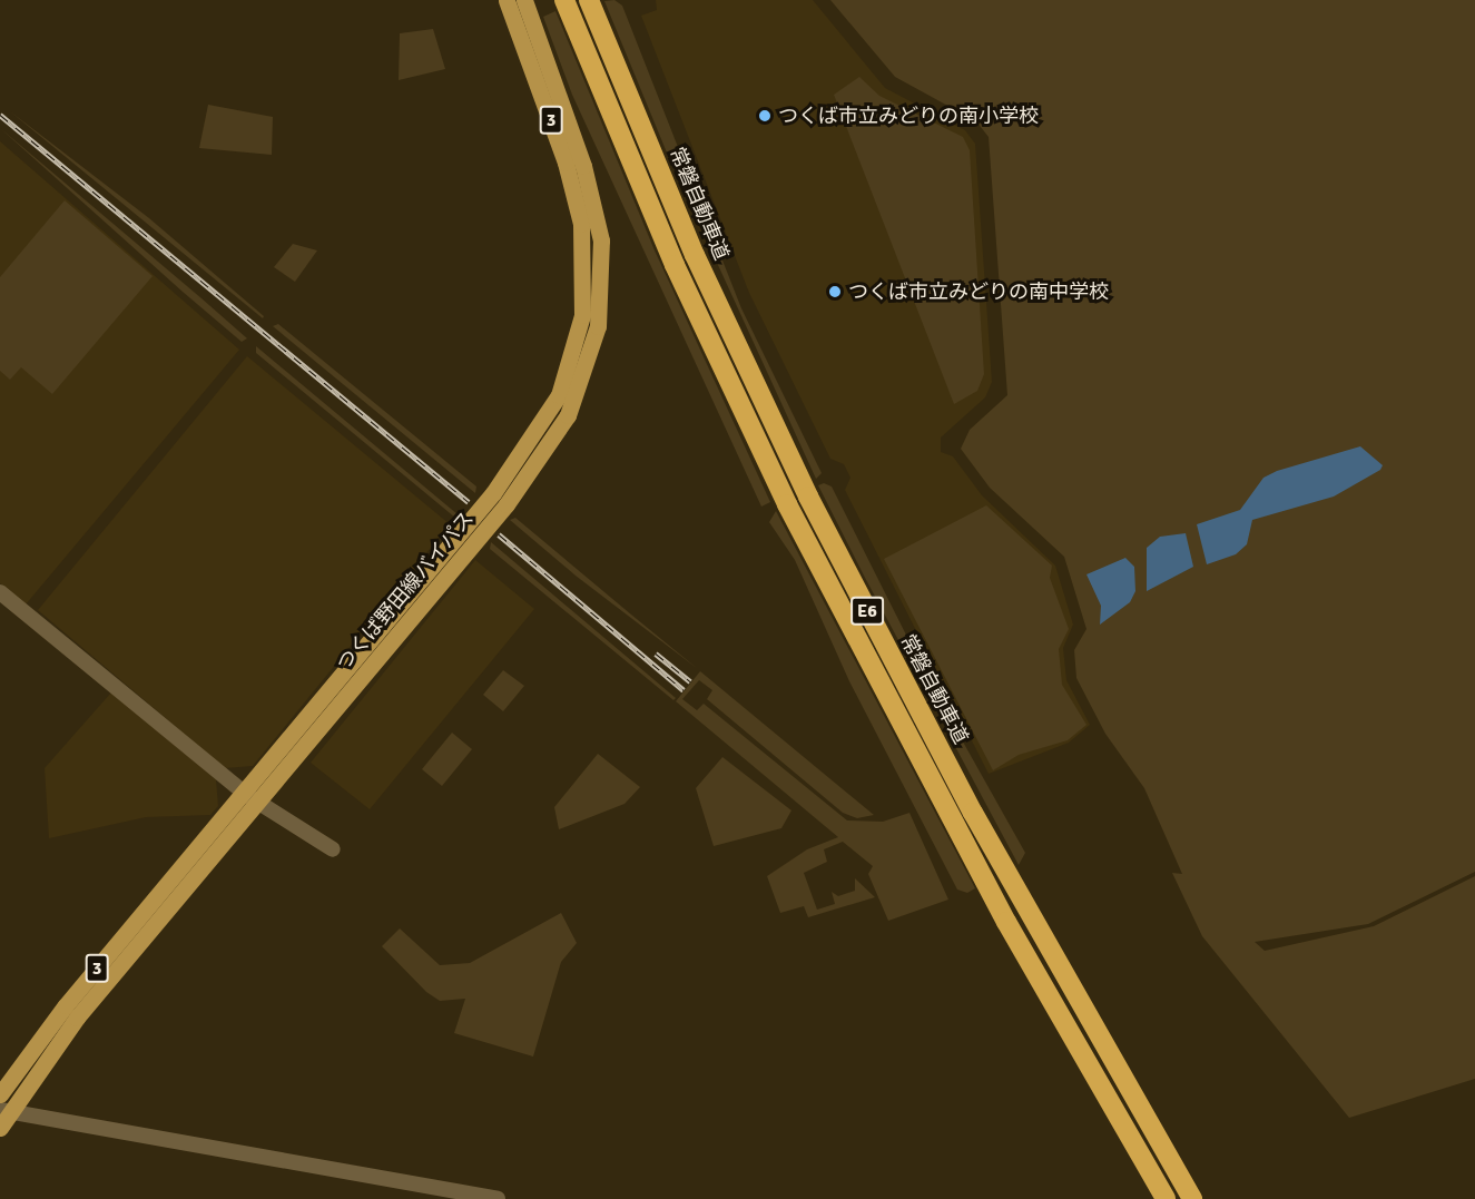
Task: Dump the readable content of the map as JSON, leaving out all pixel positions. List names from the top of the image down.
{
  "streets": {
    "highway": ["常磐自動車道", "E6"],
    "main road": ["3", "つくば野田線バイパス"]
  },
  "places": ["つくば市立みどりの南小学校", "つくば市立みどりの南中学校"]
}
